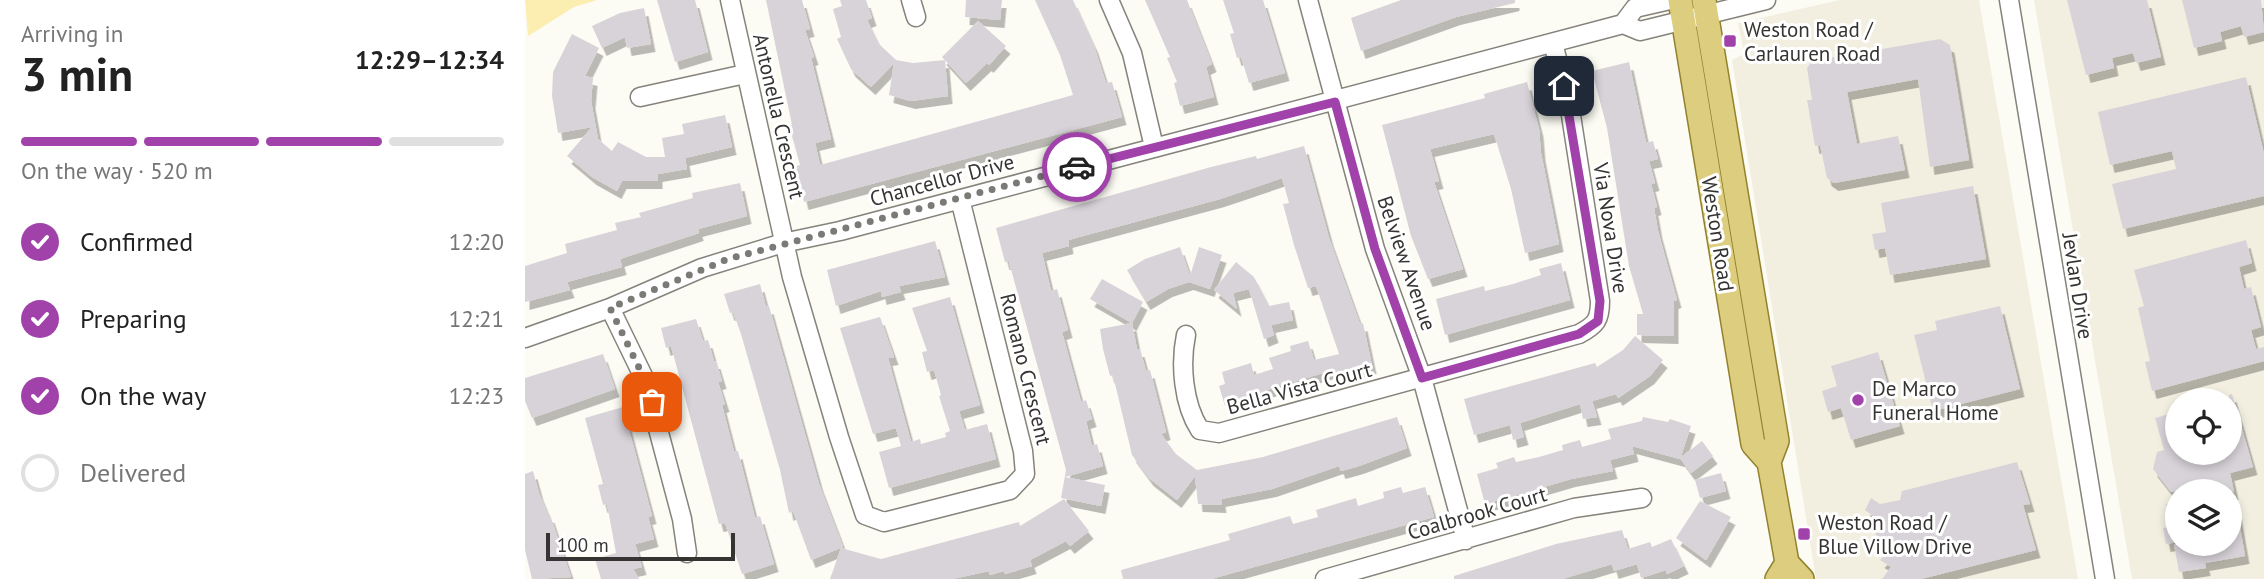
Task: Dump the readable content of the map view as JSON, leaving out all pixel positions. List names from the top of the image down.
{
  "streets": {
    "main road": ["Weston Road"],
    "street": [
      "Antonella Crescent",
      "Chancellor Drive",
      "Via Nova Drive",
      "Belview Avenue",
      "Jevlan Drive",
      "Romano Crescent",
      "Bella Vista Court",
      "Coalbrook Court"
    ]
  },
  "crossings": [
    ["Antonella Crescent", "Chancellor Drive"],
    ["Antonella Crescent", "Romano Crescent"],
    ["Chancellor Drive", "Via Nova Drive"],
    ["Chancellor Drive", "Weston Road"],
    ["Chancellor Drive", "Belview Avenue"],
    ["Chancellor Drive", "Romano Crescent"],
    ["Via Nova Drive", "Belview Avenue"],
    ["Via Nova Drive", "Bella Vista Court"],
    ["Belview Avenue", "Bella Vista Court"],
    ["Belview Avenue", "Coalbrook Court"]
  ],
  "places": {
    "transit": ["Weston Road / Carlauren Road", "Weston Road / Blue Villow Drive"],
    "other": ["De Marco Funeral Home"]
  },
  "scale_bar": "100 m",
  "page": {
    "heading": ["3 min", "Arriving in", "12:29–12:34"],
    "bar": "On the way · 520 m",
    "list": [
      ["Confirmed", "12:20"],
      ["Preparing", "12:21"],
      ["On the way", "12:23"],
      "Delivered"
    ],
    "scale": "100 m"
  }
}
